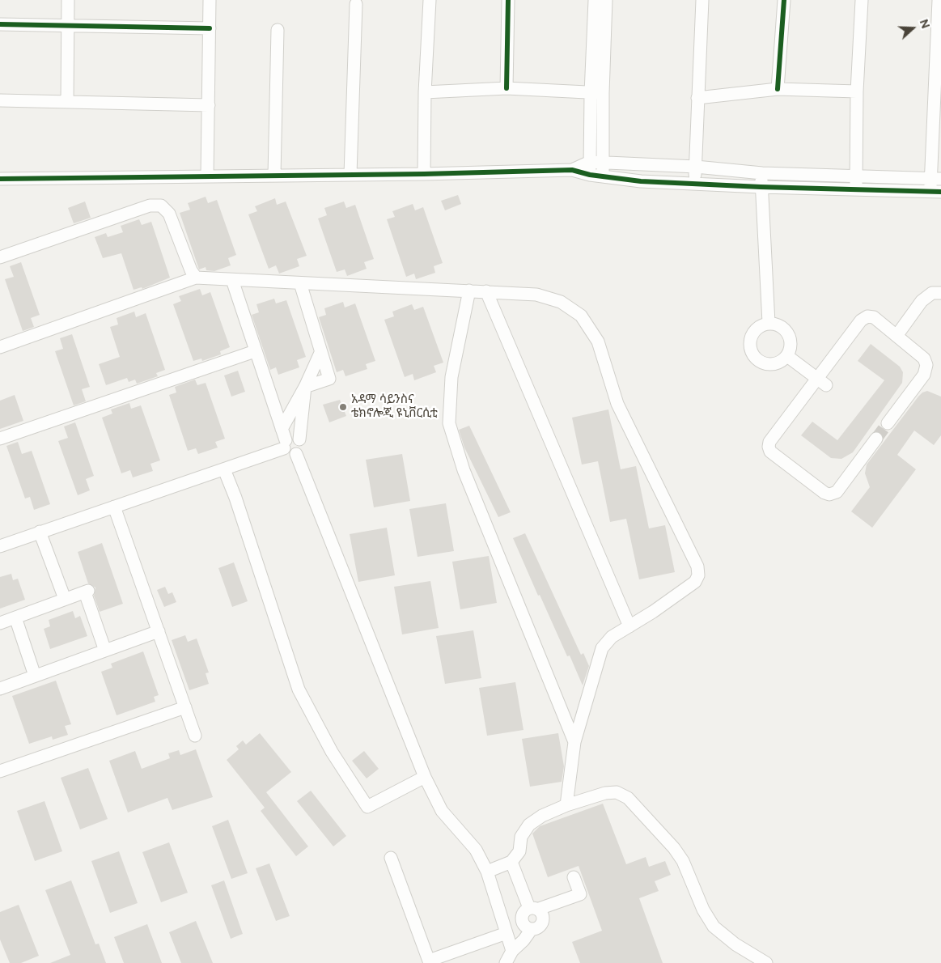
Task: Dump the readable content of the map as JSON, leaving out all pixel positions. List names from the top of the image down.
{
  "places": ["አዳማ ሳይንስና ቴክኖሎጂ ዩኒቨርሲቲ"],
  "north": "right"
}
